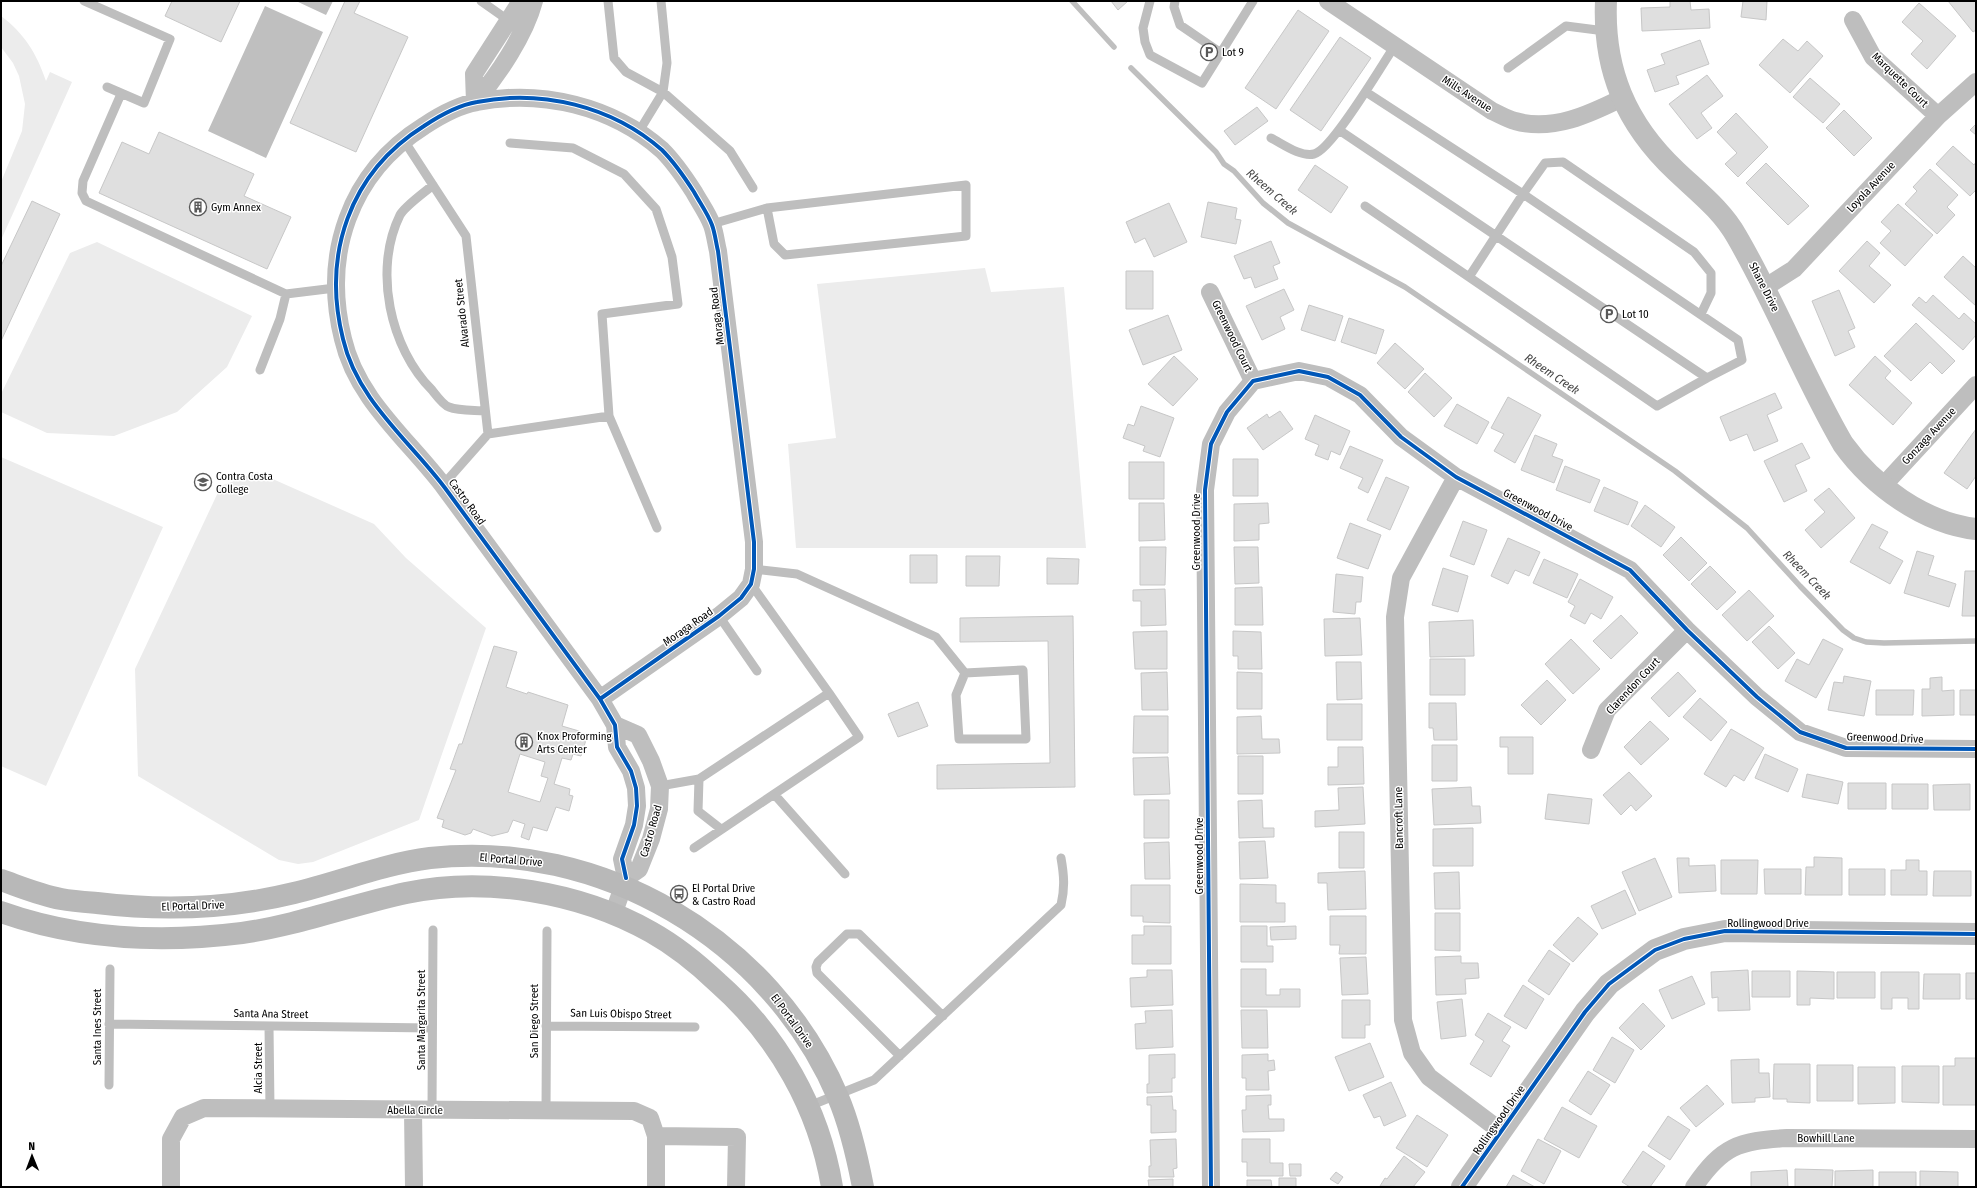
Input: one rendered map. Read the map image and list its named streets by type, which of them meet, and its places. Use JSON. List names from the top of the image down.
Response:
{
  "streets": {
    "main road": ["El Portal Drive"],
    "street": [
      "Marquette Court",
      "Mills Avenue",
      "Loyola Avenue",
      "Shane Drive",
      "Moraga Road",
      "Greenwood Court",
      "Gonzaga Avenue",
      "Castro Road",
      "Greenwood Drive",
      "Clarendon Court",
      "Bancroft Lane",
      "Rollingwood Drive",
      "Abella Circle",
      "Bowhill Lane"
    ],
    "lane": [
      "Alvarado Street",
      "Santa Ana Street",
      "San Luis Obispo Street",
      "Santa Margarita Street",
      "San Diego Street",
      "Santa Ines Street",
      "Alcia Street"
    ]
  },
  "crossings": [
    ["Marquette Court", "Loyola Avenue"],
    ["Mills Avenue", "Shane Drive"],
    ["Loyola Avenue", "Shane Drive"],
    ["Shane Drive", "Gonzaga Avenue"],
    ["Alvarado Street", "Moraga Road"],
    ["Alvarado Street", "Castro Road"],
    ["Moraga Road", "Castro Road"],
    ["Greenwood Court", "Greenwood Drive"],
    ["Castro Road", "El Portal Drive"],
    ["Greenwood Drive", "Clarendon Court"],
    ["Greenwood Drive", "Bancroft Lane"],
    ["Bancroft Lane", "Rollingwood Drive"],
    ["Santa Ana Street", "Santa Margarita Street"],
    ["Santa Ana Street", "Santa Ines Street"],
    ["Santa Ana Street", "Alcia Street"],
    ["San Luis Obispo Street", "San Diego Street"],
    ["Santa Margarita Street", "Abella Circle"],
    ["San Diego Street", "Abella Circle"],
    ["Alcia Street", "Abella Circle"]
  ],
  "water": ["Rheem Creek"],
  "places": {
    "parking": ["Lot 9", "Lot 10"],
    "building": ["Gym Annex", "Knox Proforming Arts Center"],
    "school or university": ["Contra Costa College"],
    "bus stop": ["El Portal Drive & Castro Road"]
  },
  "north": "top"
}
